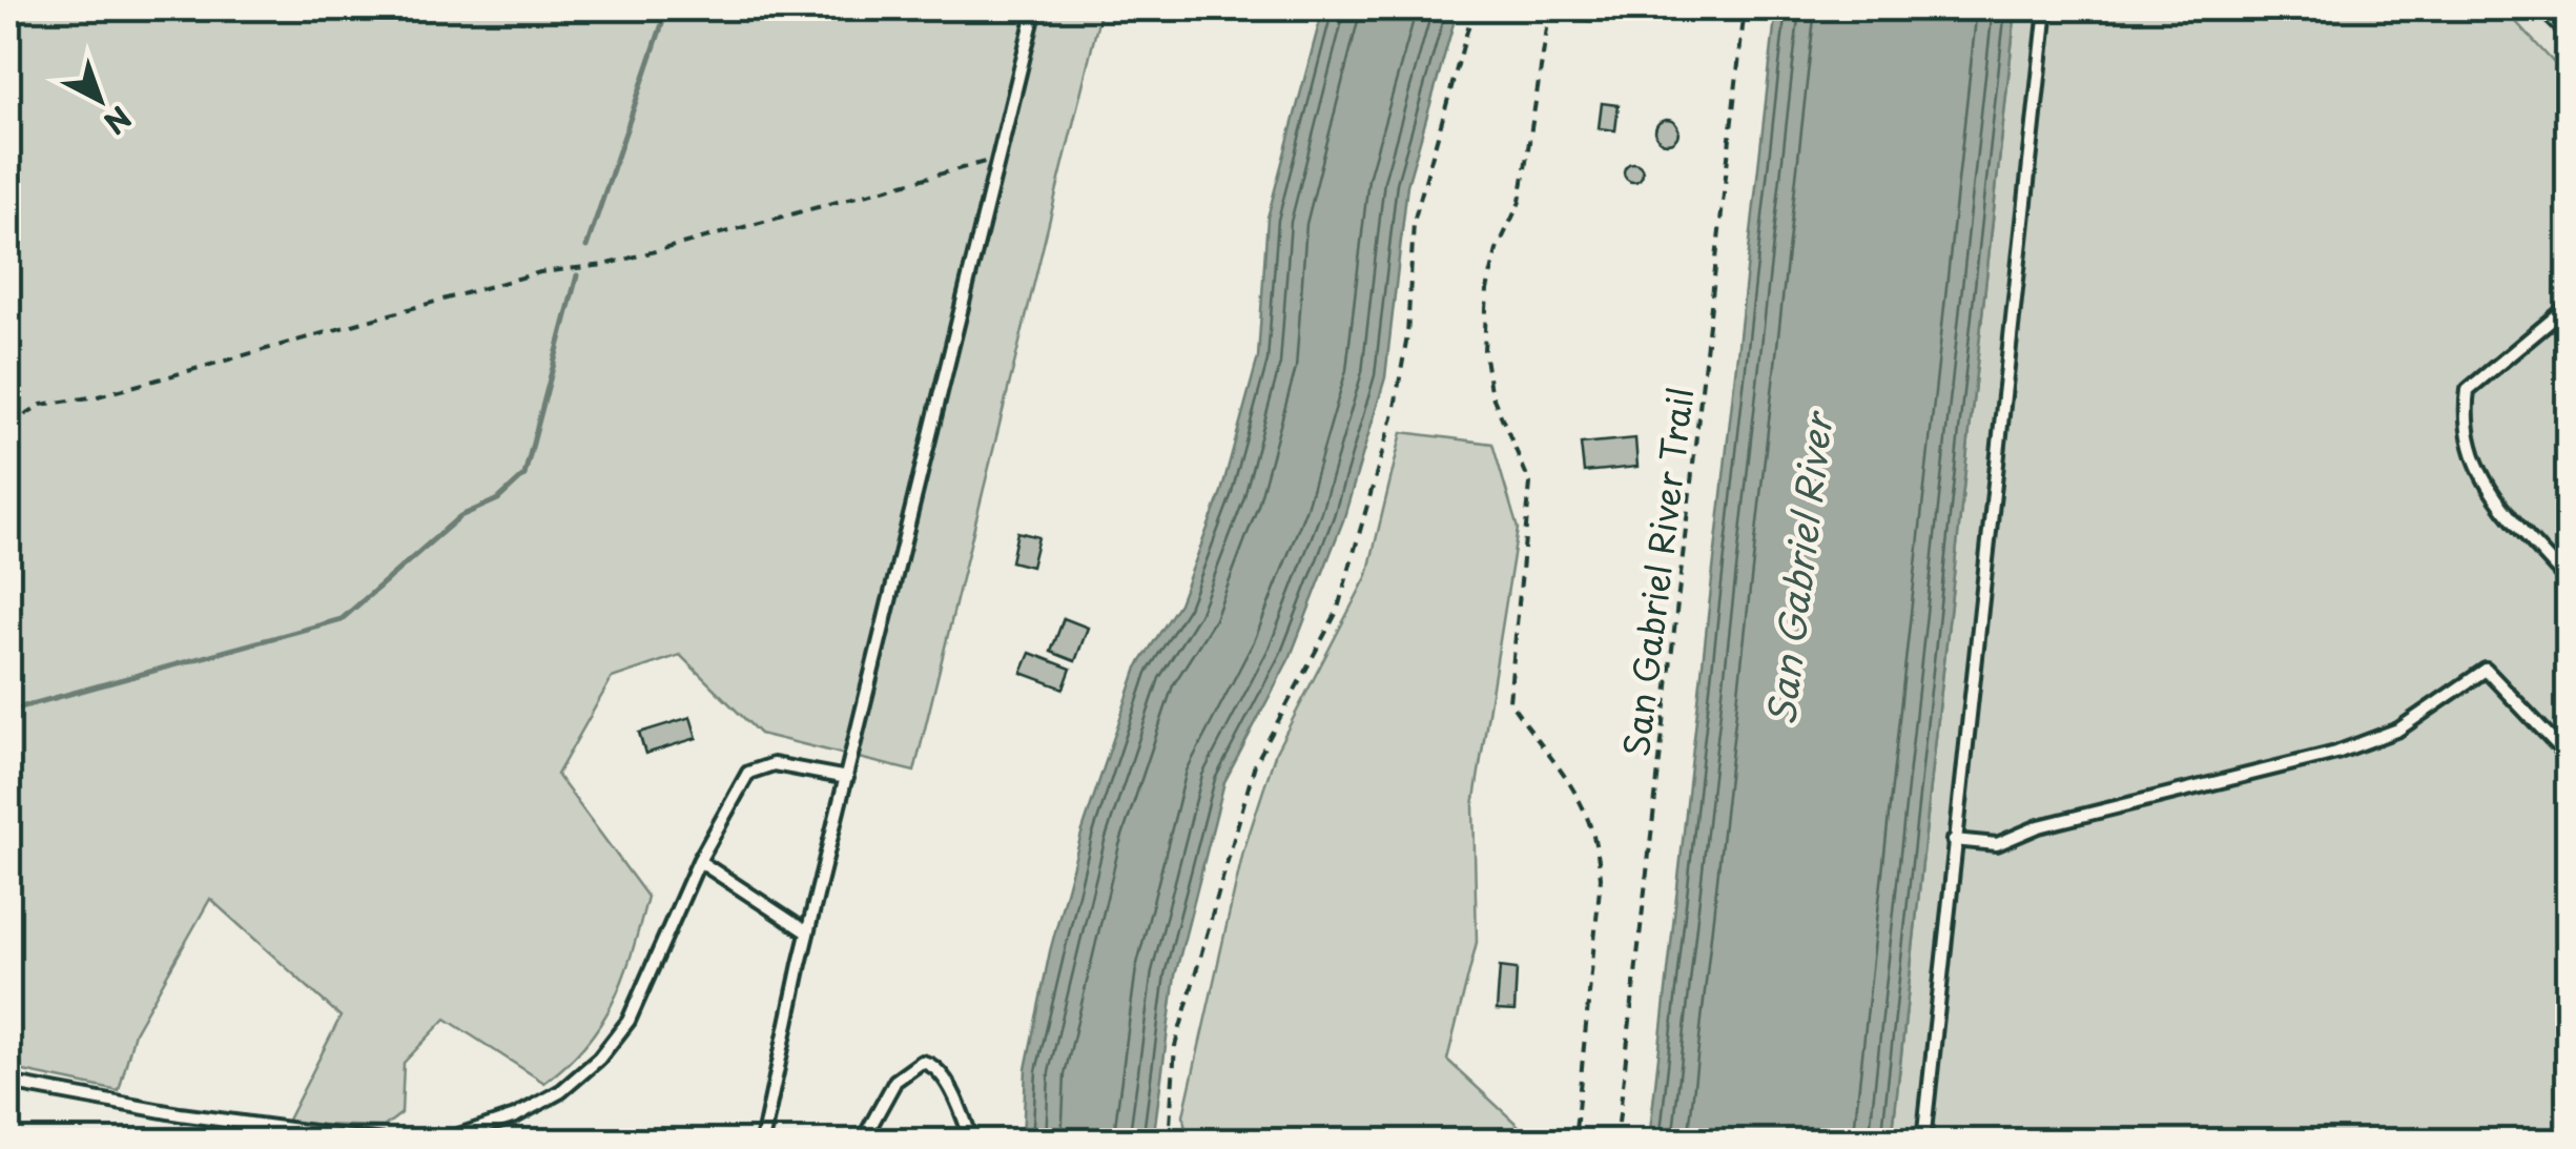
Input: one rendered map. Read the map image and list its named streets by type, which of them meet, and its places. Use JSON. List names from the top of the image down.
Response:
{
  "streets": {
    "path": ["San Gabriel River Trail"]
  },
  "water": ["San Gabriel River"],
  "north": "bottom right"
}
